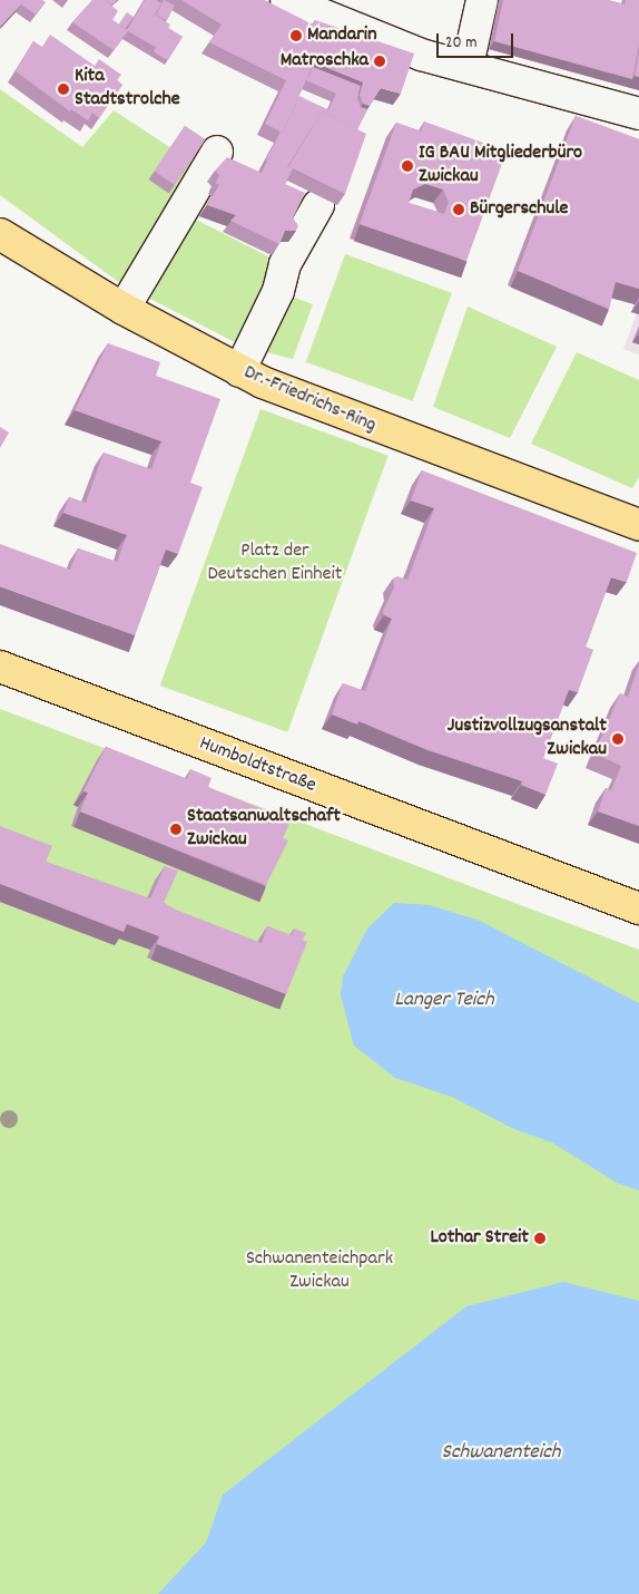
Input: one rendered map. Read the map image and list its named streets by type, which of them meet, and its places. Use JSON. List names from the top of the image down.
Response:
{
  "streets": {
    "main road": ["Dr.-Friedrichs-Ring", "Humboldtstraße"]
  },
  "water": ["Langer Teich", "Schwanenteich"],
  "parks": ["Platz der Deutschen Einheit", "Schwanenteichpark Zwickau"],
  "places": [
    "Mandarin",
    "Matroschka",
    "Kita Stadtstrolche",
    "IG BAU Mitgliederbüro Zwickau",
    "Bürgerschule",
    "Justizvollzugsanstalt Zwickau",
    "Staatsanwaltschaft Zwickau",
    "Lothar Streit"
  ],
  "scale_bar": "20 m"
}
